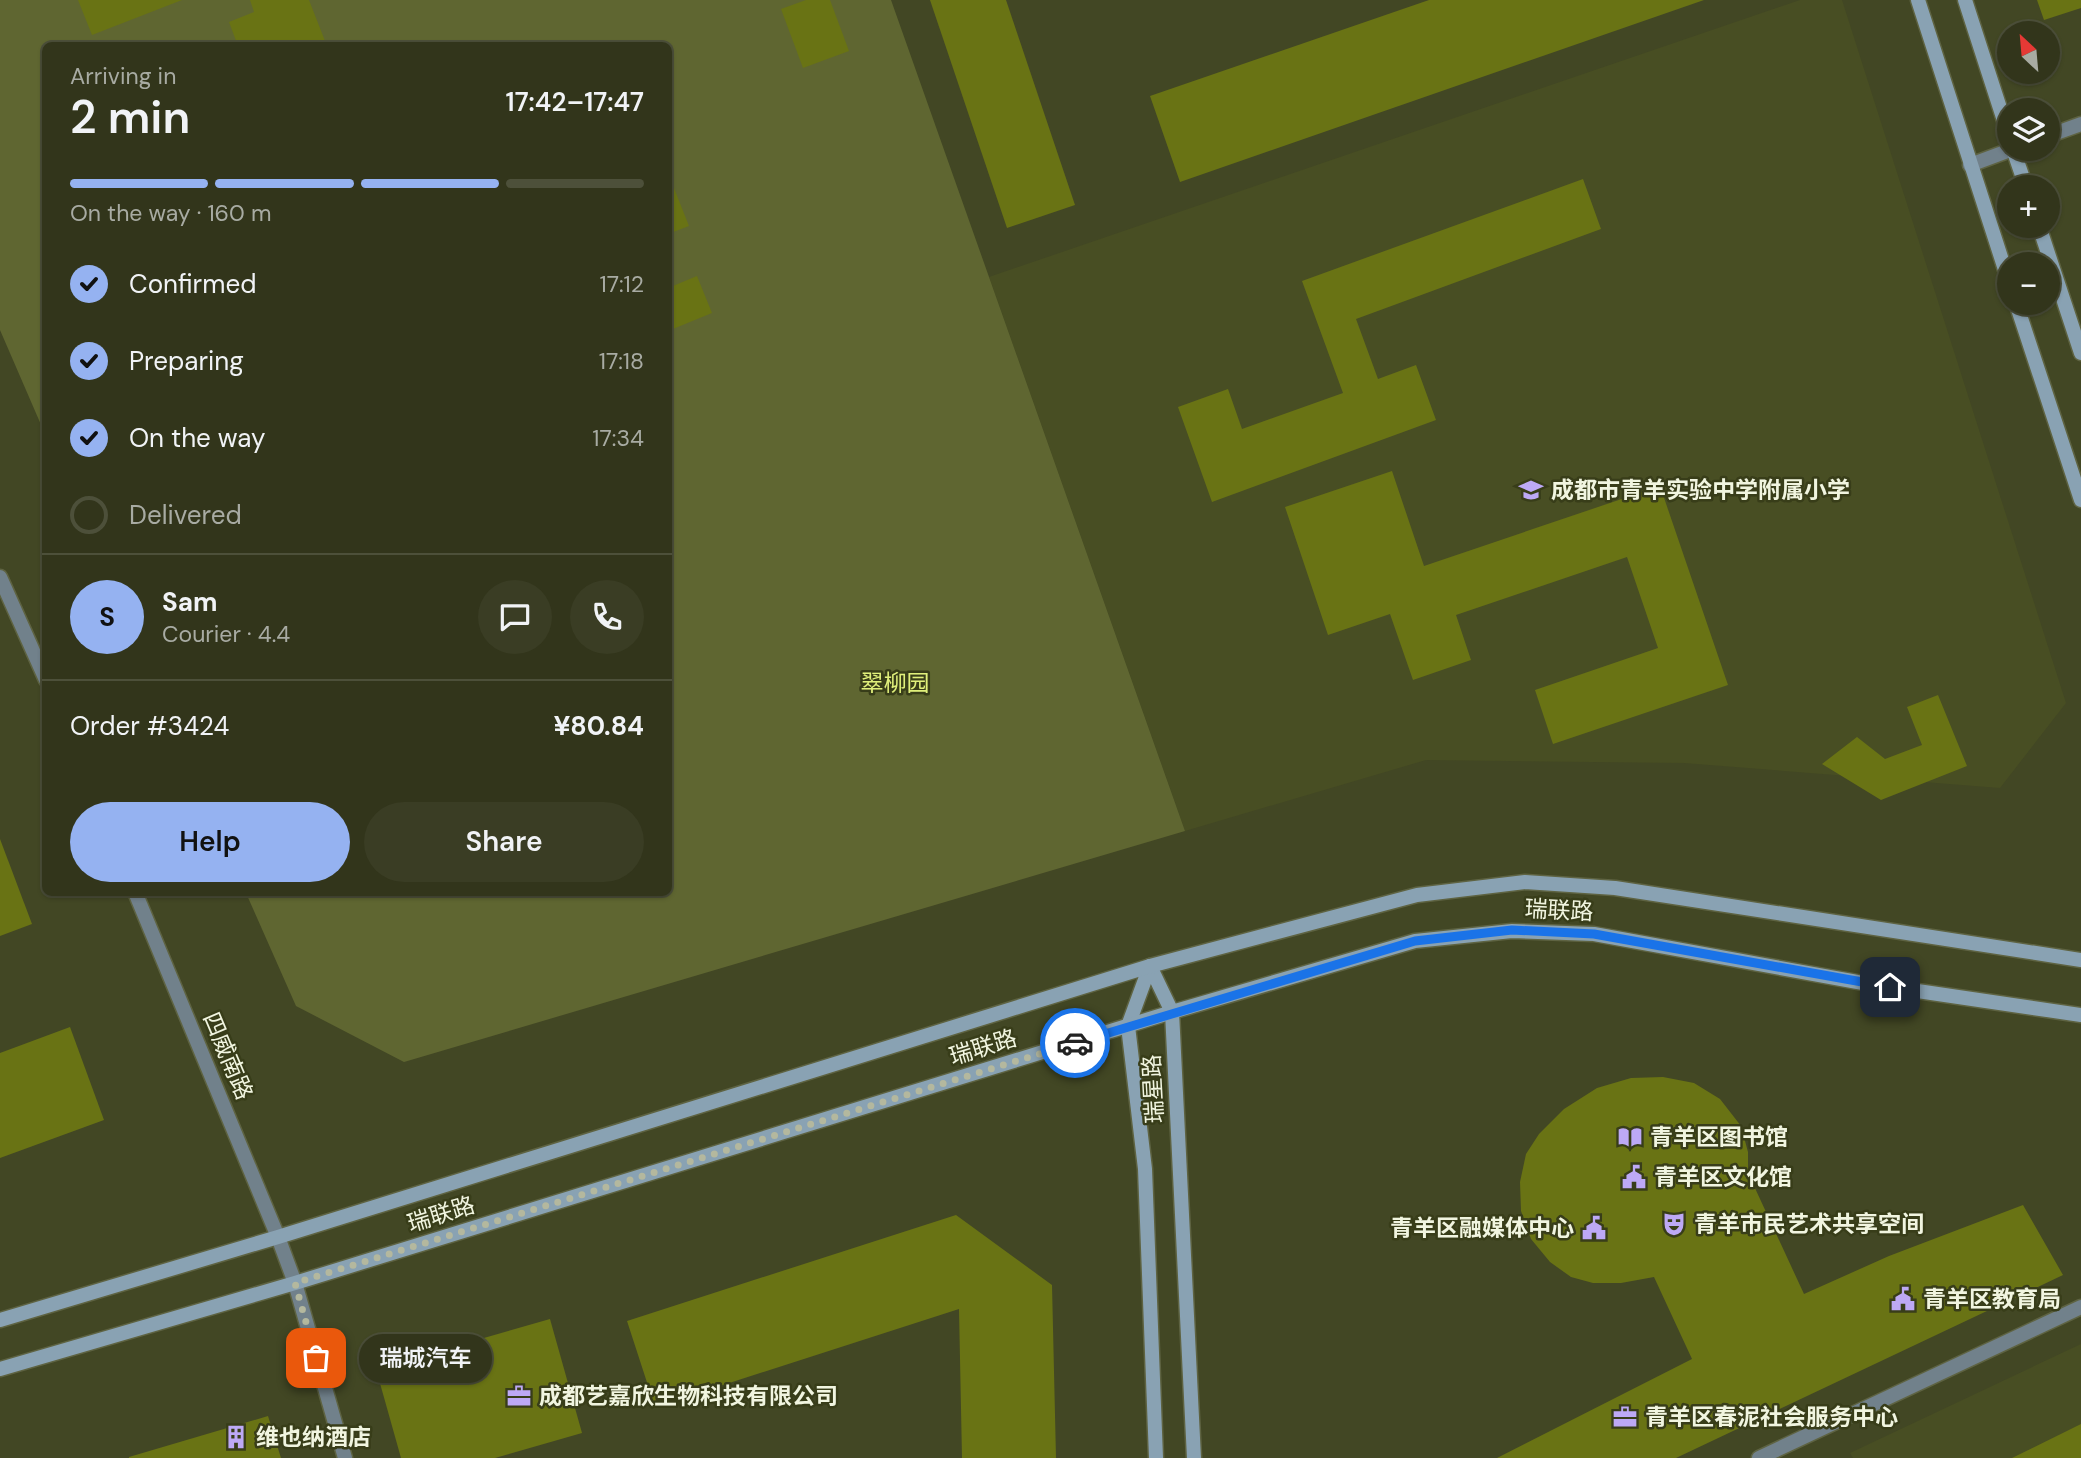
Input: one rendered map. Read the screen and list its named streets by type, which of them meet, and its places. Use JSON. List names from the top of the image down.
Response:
{
  "streets": {
    "main road": ["瑞联路", "瑞星路"],
    "street": ["四威南路"]
  },
  "crossings": [
    ["瑞联路", "四威南路"],
    ["瑞联路", "瑞星路"]
  ],
  "parks": ["翠柳园"],
  "places": {
    "school or university": ["成都市青羊实验中学附属小学"],
    "library": ["青羊区图书馆"],
    "public building": ["青羊区文化馆", "青羊区融媒体中心", "青羊区教育局"],
    "theatre": ["青羊市民艺术共享空间"],
    "other": ["瑞城汽车"],
    "office": ["成都艺嘉欣生物科技有限公司", "青羊区春泥社会服务中心"],
    "building": ["维也纳酒店"]
  },
  "north": "top left",
  "page": {
    "map_buttons": ["+", "−"],
    "heading": ["2 min", "Arriving in", "17:42–17:47"],
    "panel": [
      "Sam",
      "Courier · 4.4",
      "Order #3424",
      "¥80.84"
    ],
    "bar": "On the way · 160 m",
    "list": [
      ["Confirmed", "17:12"],
      ["Preparing", "17:18"],
      ["On the way", "17:34"],
      "Delivered"
    ],
    "round": "S",
    "buttons": ["Help", "Share"],
    "bubble": "瑞城汽车"
  }
}
